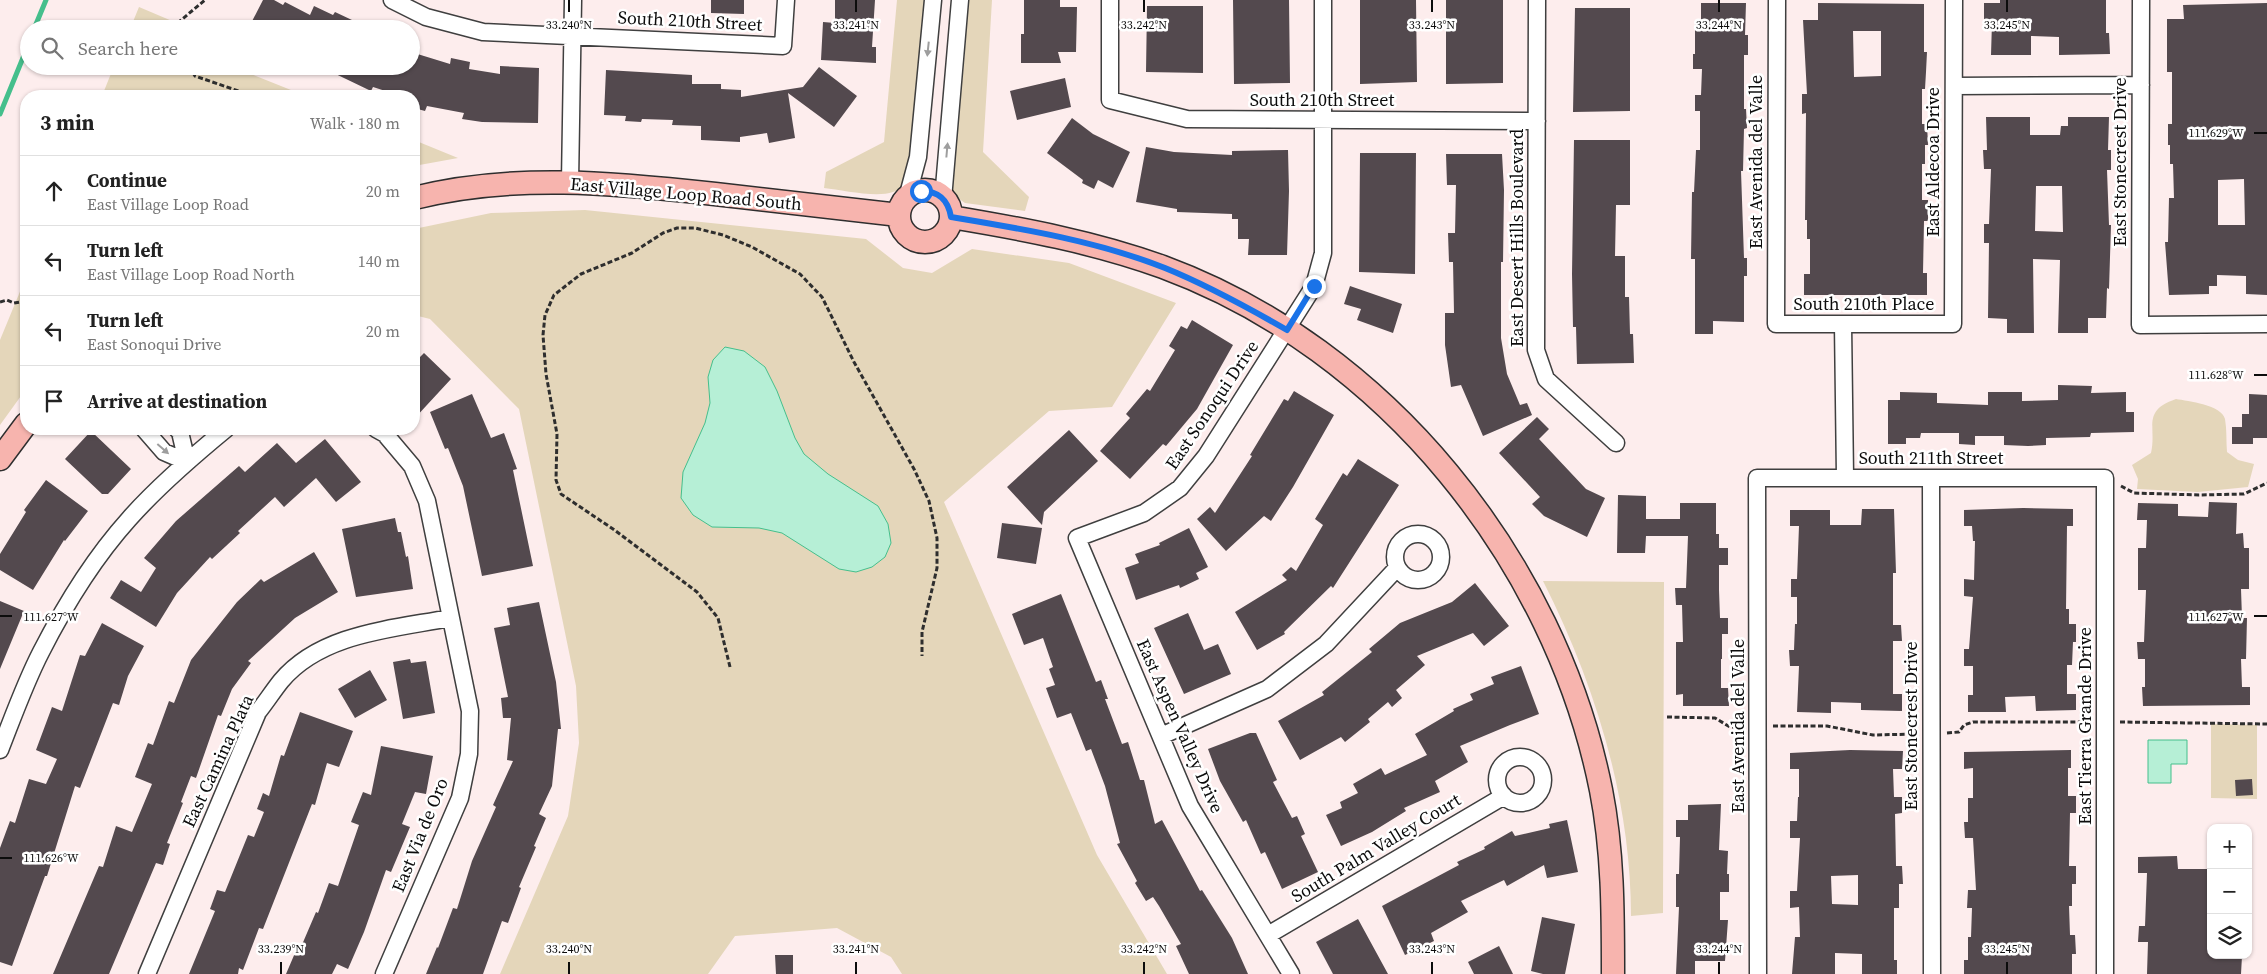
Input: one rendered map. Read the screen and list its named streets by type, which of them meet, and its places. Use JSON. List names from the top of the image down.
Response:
{
  "streets": {
    "street": [
      "South 210th Street",
      "East Avenida del Valle",
      "East Aldecoa Drive",
      "East Stonecrest Drive",
      "East Village Loop Road South",
      "East Desert Hills Boulevard",
      "South 210th Place",
      "East Sonoqui Drive",
      "South 211th Street",
      "East Aspen Valley Drive",
      "East Tierra Grande Drive",
      "East Camina Plata",
      "East Via de Oro",
      "South Palm Valley Court"
    ]
  },
  "crossings": [
    ["South 210th Street", "East Desert Hills Boulevard"],
    ["South 210th Street", "East Sonoqui Drive"],
    ["East Avenida del Valle", "South 210th Place"],
    ["East Avenida del Valle", "South 211th Street"],
    ["East Aldecoa Drive", "South 210th Place"],
    ["East Stonecrest Drive", "South 211th Street"],
    ["East Sonoqui Drive", "East Aspen Valley Drive"],
    ["South 211th Street", "East Tierra Grande Drive"],
    ["East Aspen Valley Drive", "South Palm Valley Court"],
    ["East Camina Plata", "East Via de Oro"]
  ],
  "page": {
    "search": "Search here",
    "heading": ["3 min", "Walk · 180 m"],
    "list": [
      ["Continue", "East Village Loop Road", "20 m"],
      ["Turn left", "East Village Loop Road North", "140 m"],
      ["Turn left", "East Sonoqui Drive", "20 m"],
      "Arrive at destination"
    ],
    "map_buttons": ["+", "−"]
  },
  "coordinates": [
    "33.240°N",
    "33.241°N",
    "33.242°N",
    "33.243°N",
    "33.244°N",
    "33.245°N",
    "111.629°W",
    "111.628°W",
    "111.627°W",
    "111.626°W",
    "33.239°N"
  ]
}
